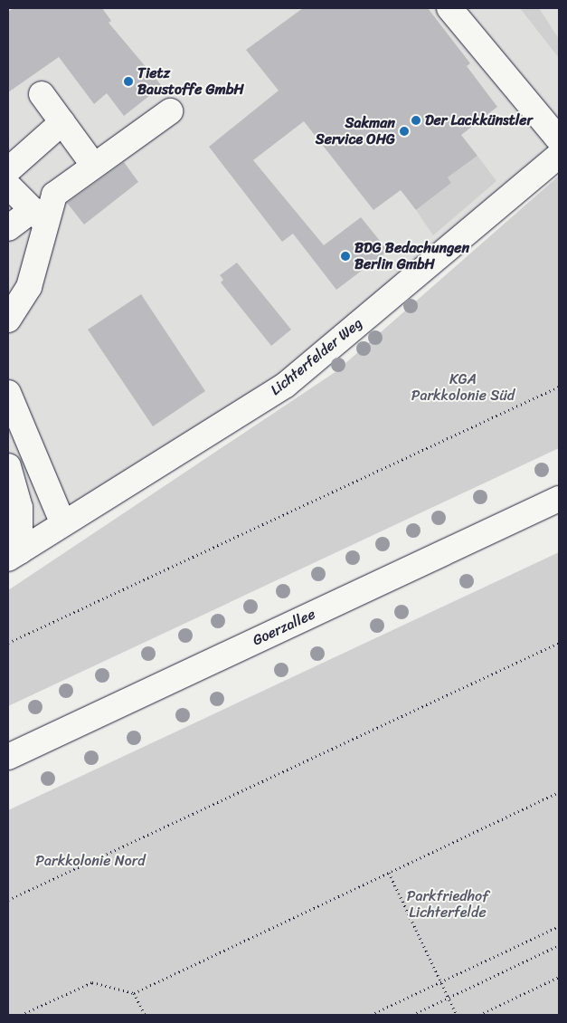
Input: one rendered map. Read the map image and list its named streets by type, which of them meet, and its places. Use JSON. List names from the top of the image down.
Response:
{
  "streets": {
    "street": ["Lichterfelder Weg", "Goerzallee"]
  },
  "parks": ["KGA Parkkolonie Süd", "Parkkolonie Nord", "Parkfriedhof Lichterfelde"],
  "places": [
    "Tietz Baustoffe GmbH",
    "Der Lackkünstler",
    "Sakman Service OHG",
    "BDG Bedachungen Berlin GmbH"
  ]
}
